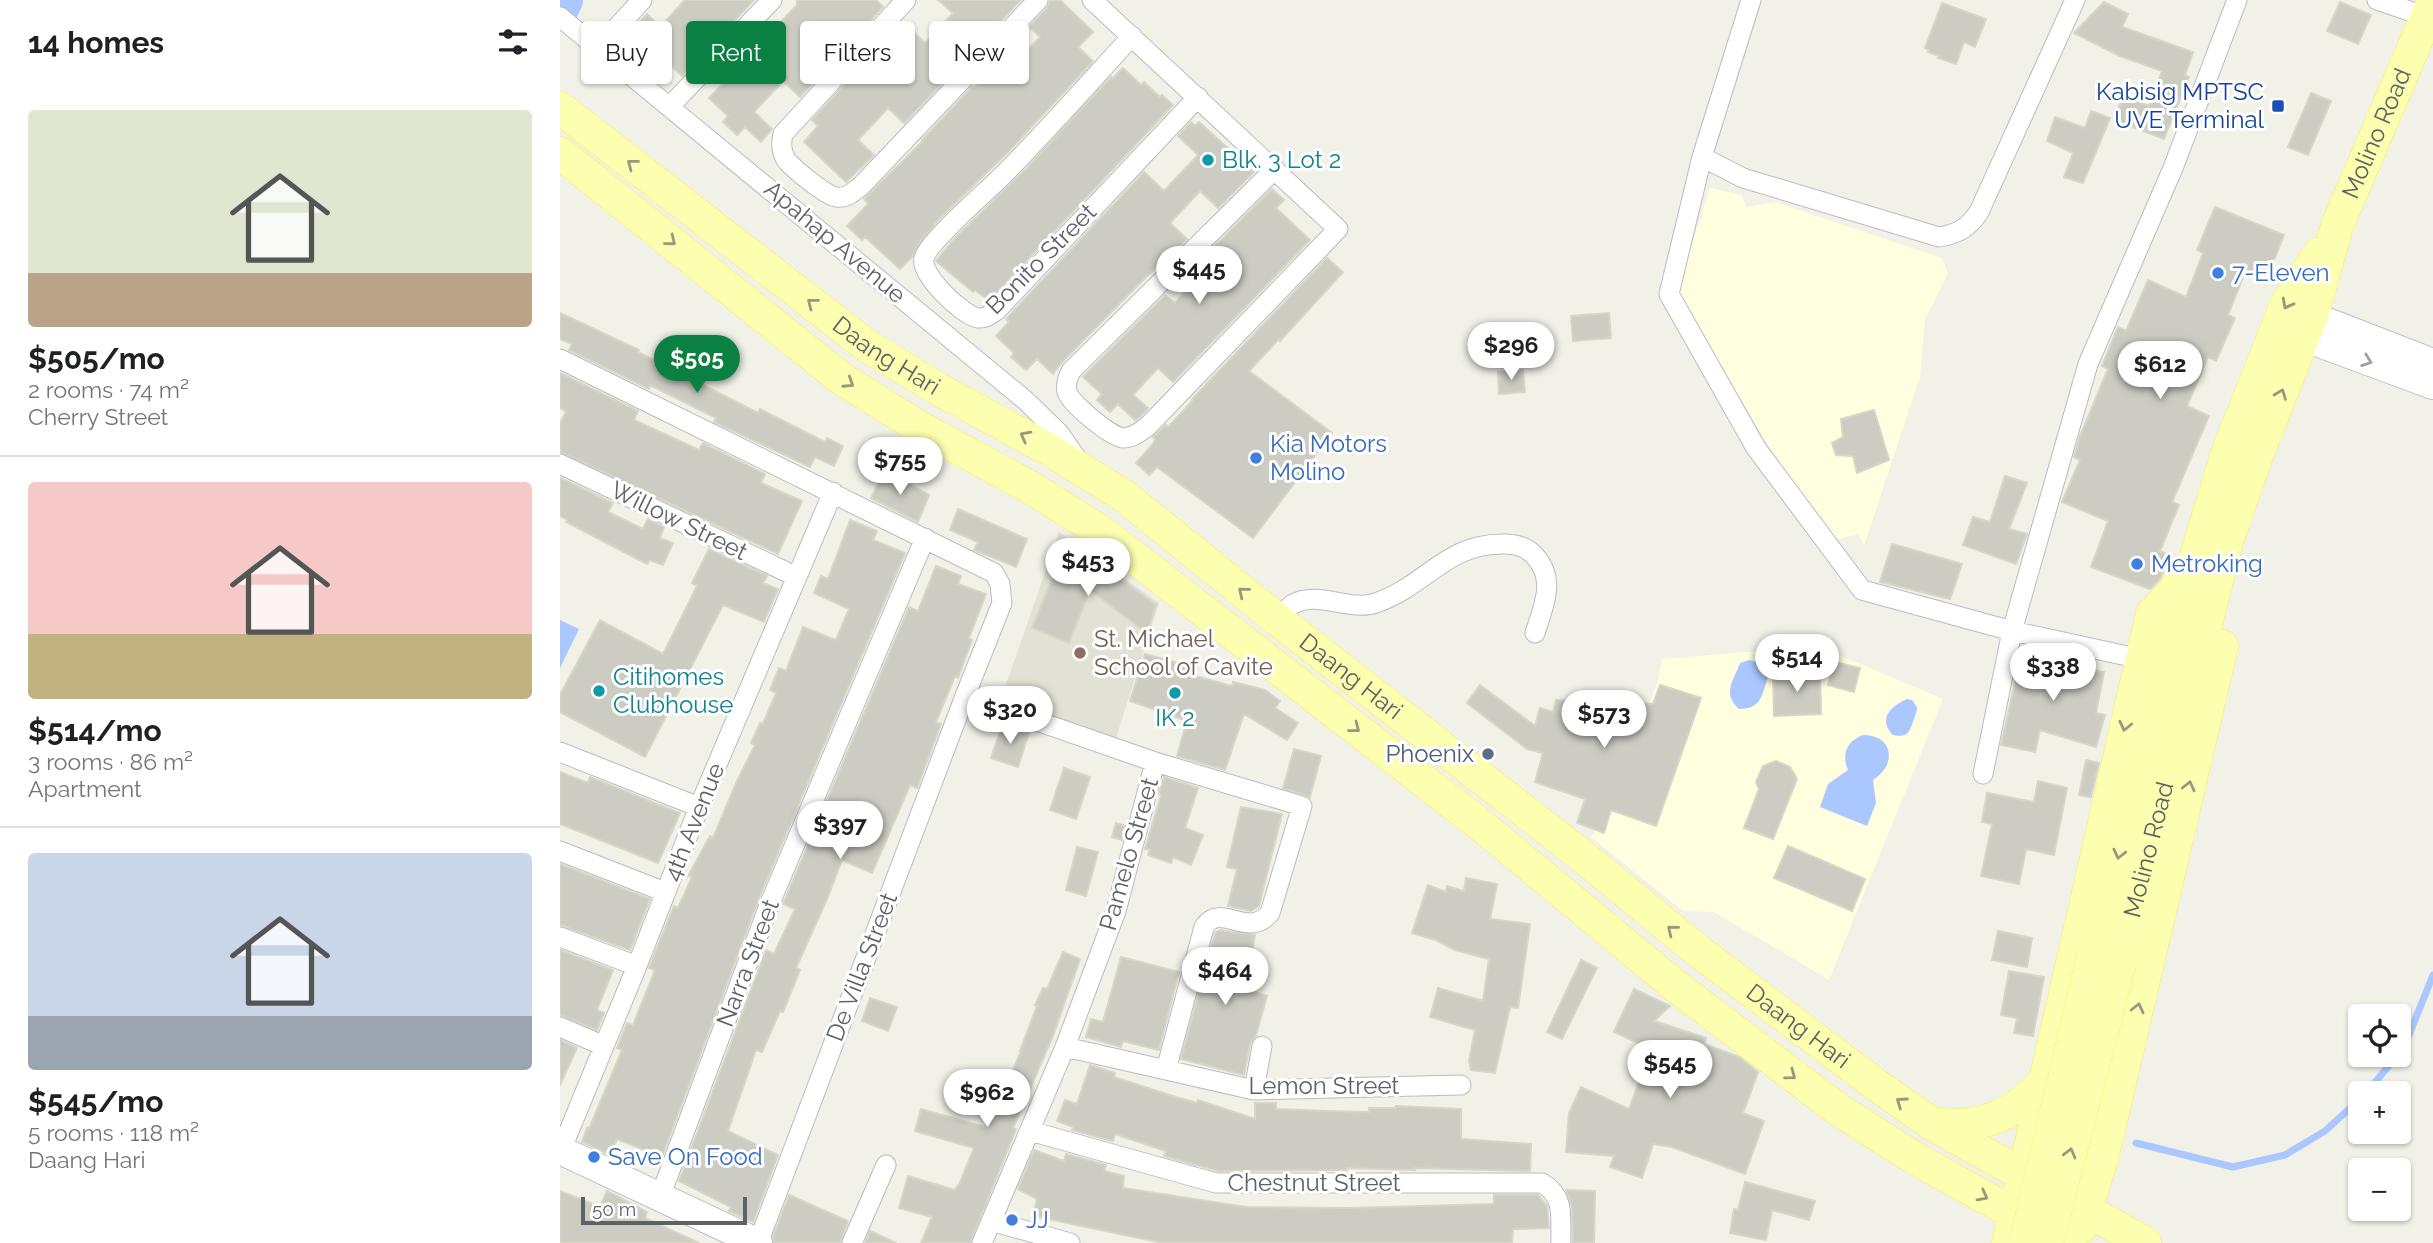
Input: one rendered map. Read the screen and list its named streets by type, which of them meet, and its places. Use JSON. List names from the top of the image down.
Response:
{
  "streets": {
    "main road": ["Molino Road", "Daang Hari"],
    "street": [
      "Apahap Avenue",
      "Bonito Street",
      "Willow Street",
      "4th Avenue",
      "Pamelo Street",
      "Narra Street",
      "De Villa Street",
      "Lemon Street",
      "Chestnut Street"
    ]
  },
  "crossings": [
    ["Molino Road", "Daang Hari"],
    ["Apahap Avenue", "Daang Hari"],
    ["Willow Street", "4th Avenue"],
    ["Pamelo Street", "Lemon Street"],
    ["Pamelo Street", "Chestnut Street"],
    ["Narra Street", "De Villa Street"]
  ],
  "places": {
    "transit": ["Kabisig MPTSC UVE Terminal"],
    "other": [
      "Blk. 3 Lot 2",
      "7-Eleven",
      "Kia Motors Molino",
      "Metroking",
      "St. Michael School of Cavite",
      "Citihomes Clubhouse",
      "IK 2",
      "Phoenix",
      "Save On Food",
      "JJ"
    ]
  },
  "scale_bar": "50 m",
  "page": {
    "heading": "14 homes",
    "chip": [
      "Buy",
      "Rent",
      "Filters",
      "New"
    ],
    "list": [
      {
        "name": "$505/mo",
        "note": "2 rooms · 74 m² · Cherry Street"
      },
      {
        "name": "$514/mo",
        "note": "3 rooms · 86 m² · Apartment"
      },
      {
        "name": "$545/mo",
        "note": "5 rooms · 118 m² · Daang Hari"
      }
    ],
    "price": [
      "$445",
      "$296",
      "$505",
      "$612",
      "$755",
      "$453",
      "$514",
      "$338",
      "$320",
      "$573",
      "$397",
      "$464",
      "$545",
      "$962"
    ],
    "map_buttons": ["+", "−"],
    "scale": "50 m"
  }
}
